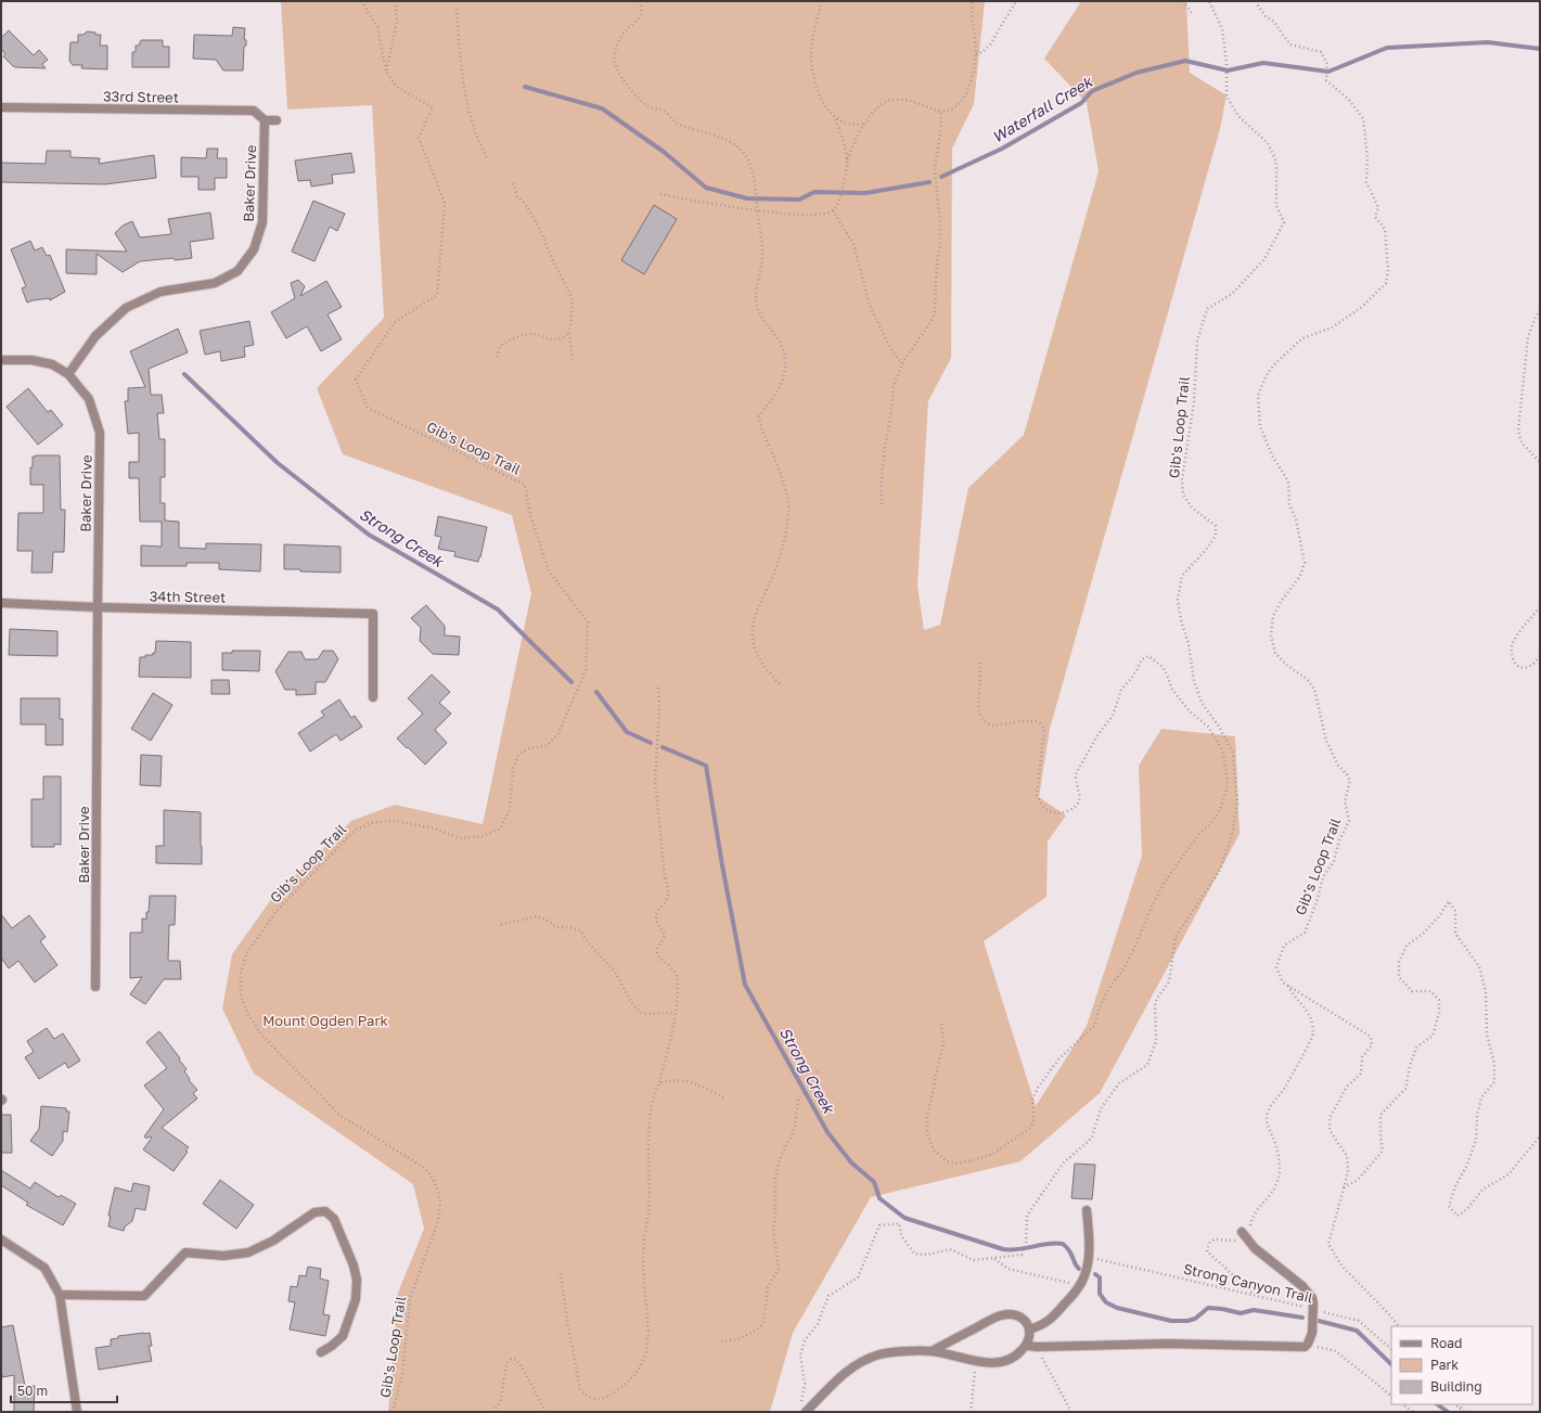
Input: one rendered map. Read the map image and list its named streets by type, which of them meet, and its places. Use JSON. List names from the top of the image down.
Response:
{
  "streets": {
    "street": ["33rd Street", "Baker Drive", "34th Street"],
    "path": ["Gib's Loop Trail", "Strong Canyon Trail"]
  },
  "crossings": [
    ["33rd Street", "Baker Drive"],
    ["Baker Drive", "34th Street"]
  ],
  "water": ["Waterfall Creek", "Strong Creek"],
  "parks": ["Mount Ogden Park"],
  "legend": ["Road", "Park", "Building"],
  "scale_bar": "50 m"
}
